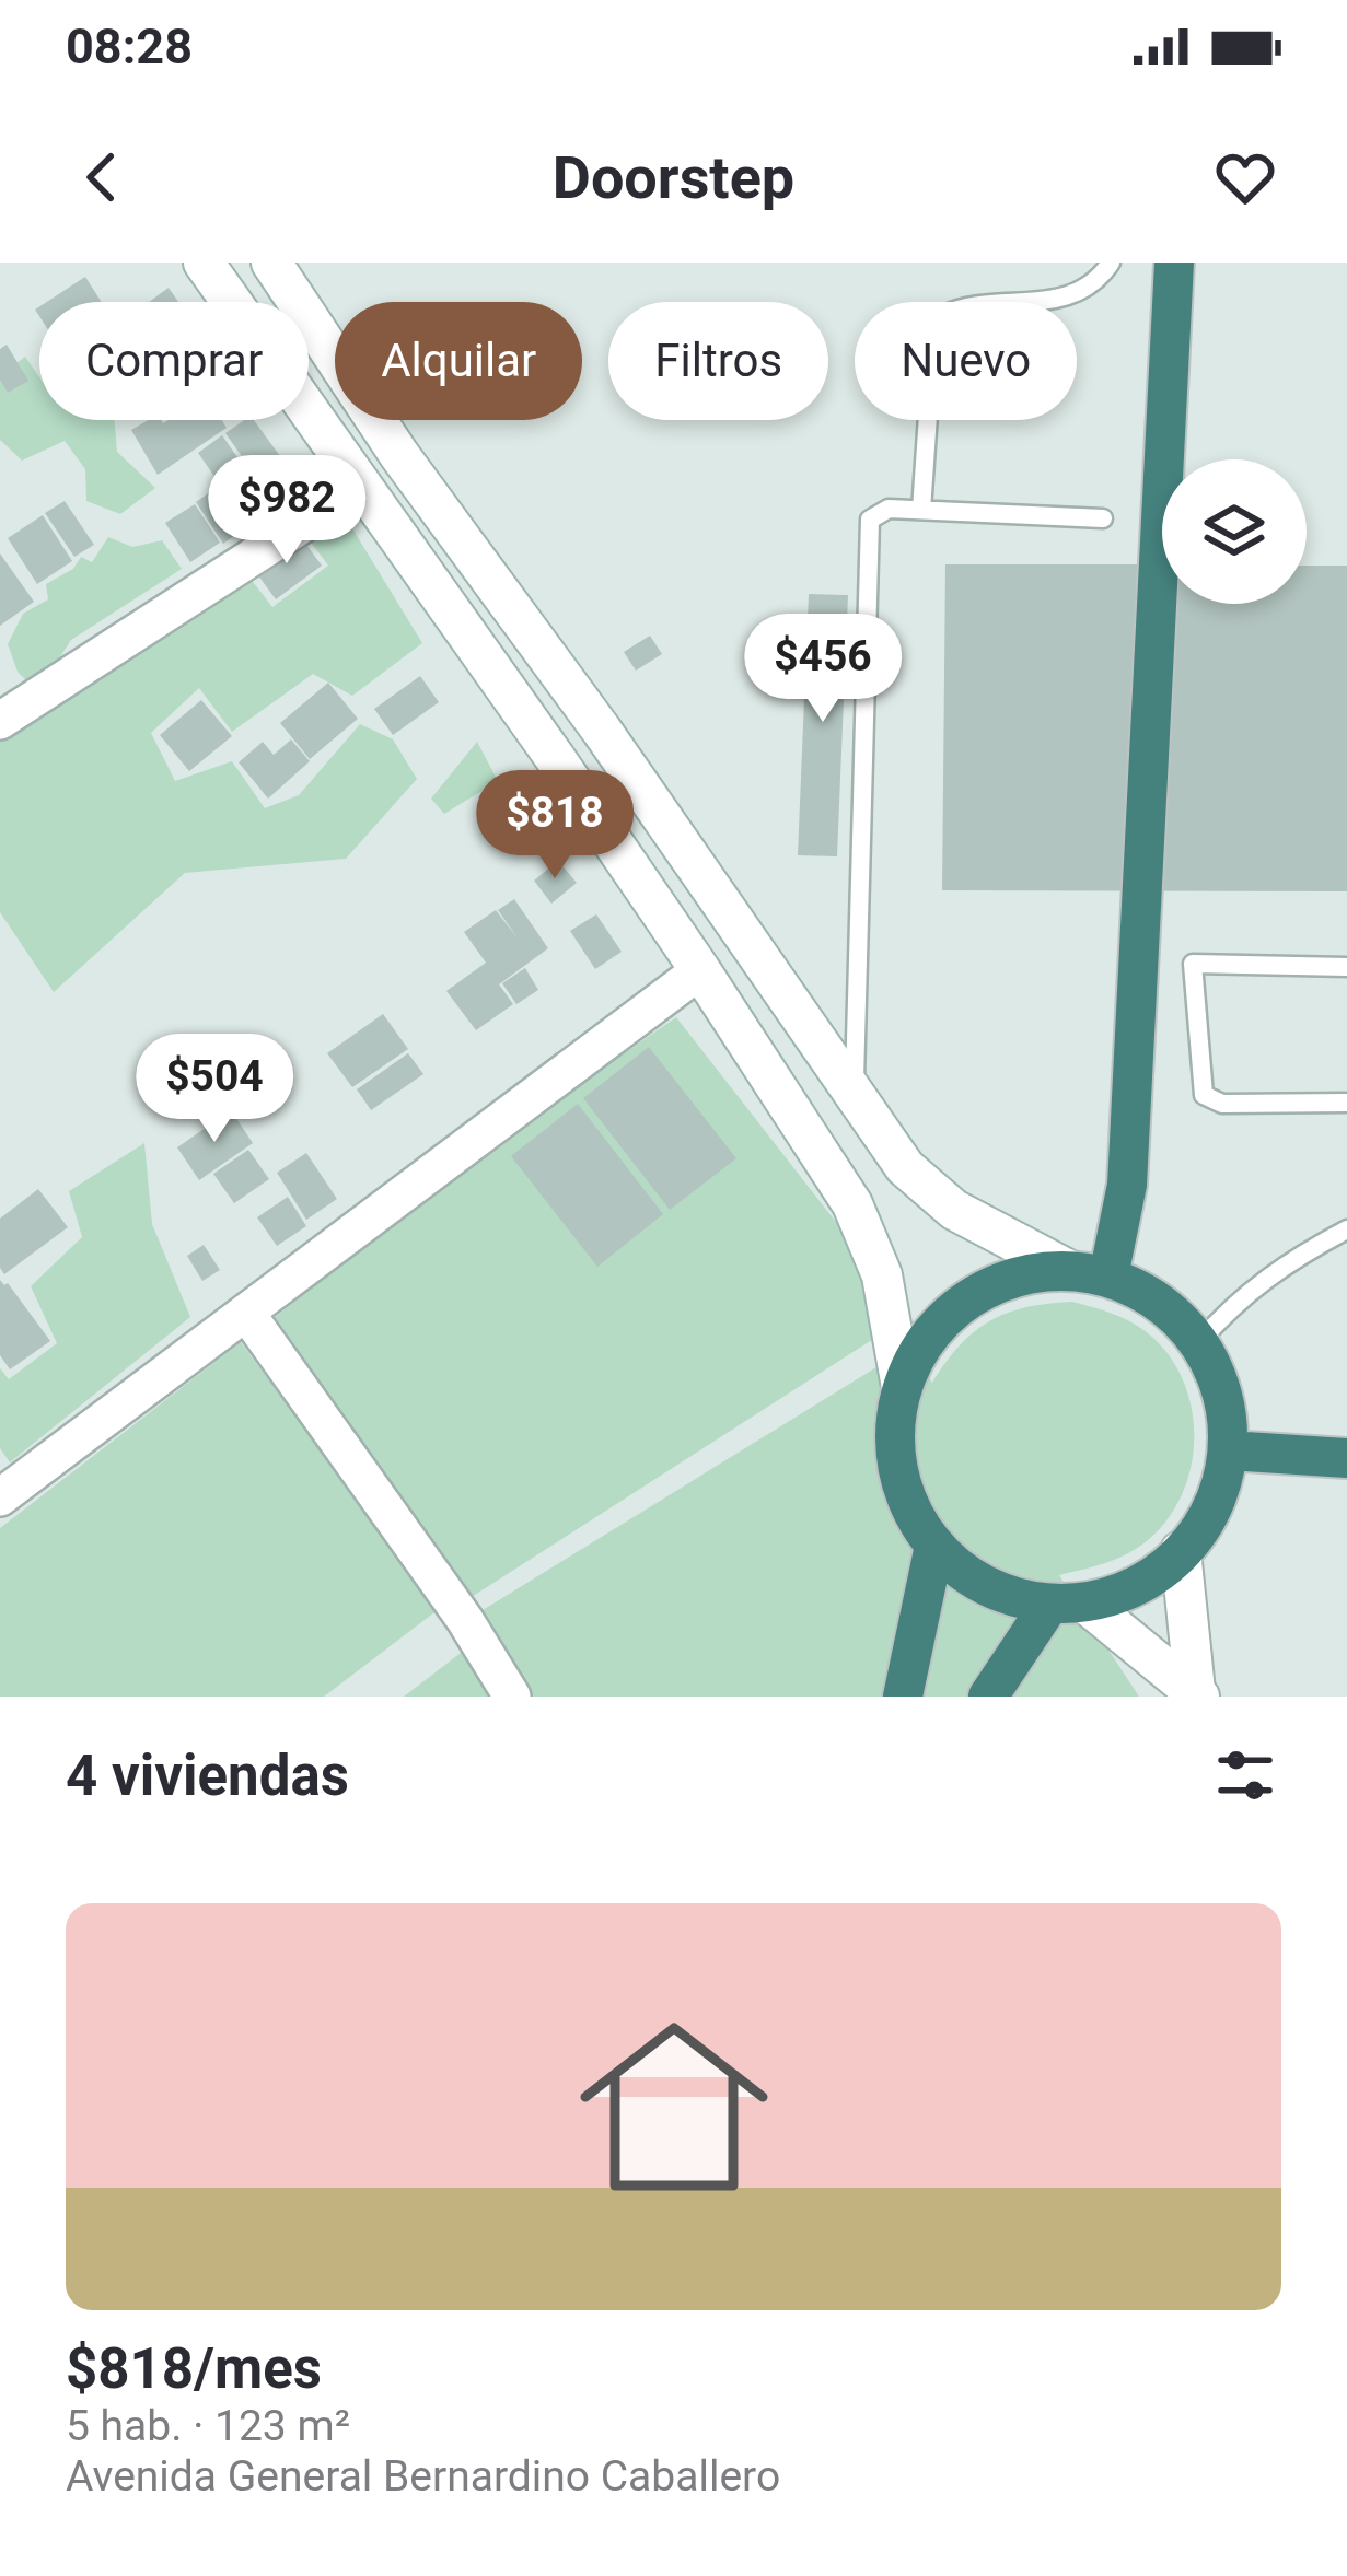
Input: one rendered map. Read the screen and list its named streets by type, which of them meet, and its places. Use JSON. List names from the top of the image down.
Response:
{
  "page": {
    "status": "08:28",
    "header": "Doorstep",
    "chip": [
      "Comprar",
      "Alquilar",
      "Filtros",
      "Nuevo"
    ],
    "price": [
      "$982",
      "$456",
      "$818",
      "$504"
    ],
    "heading": "4 viviendas",
    "list": [
      {
        "name": "$818/mes",
        "note": "5 hab. · 123 m² · Avenida General Bernardino Caballero"
      }
    ]
  }
}
